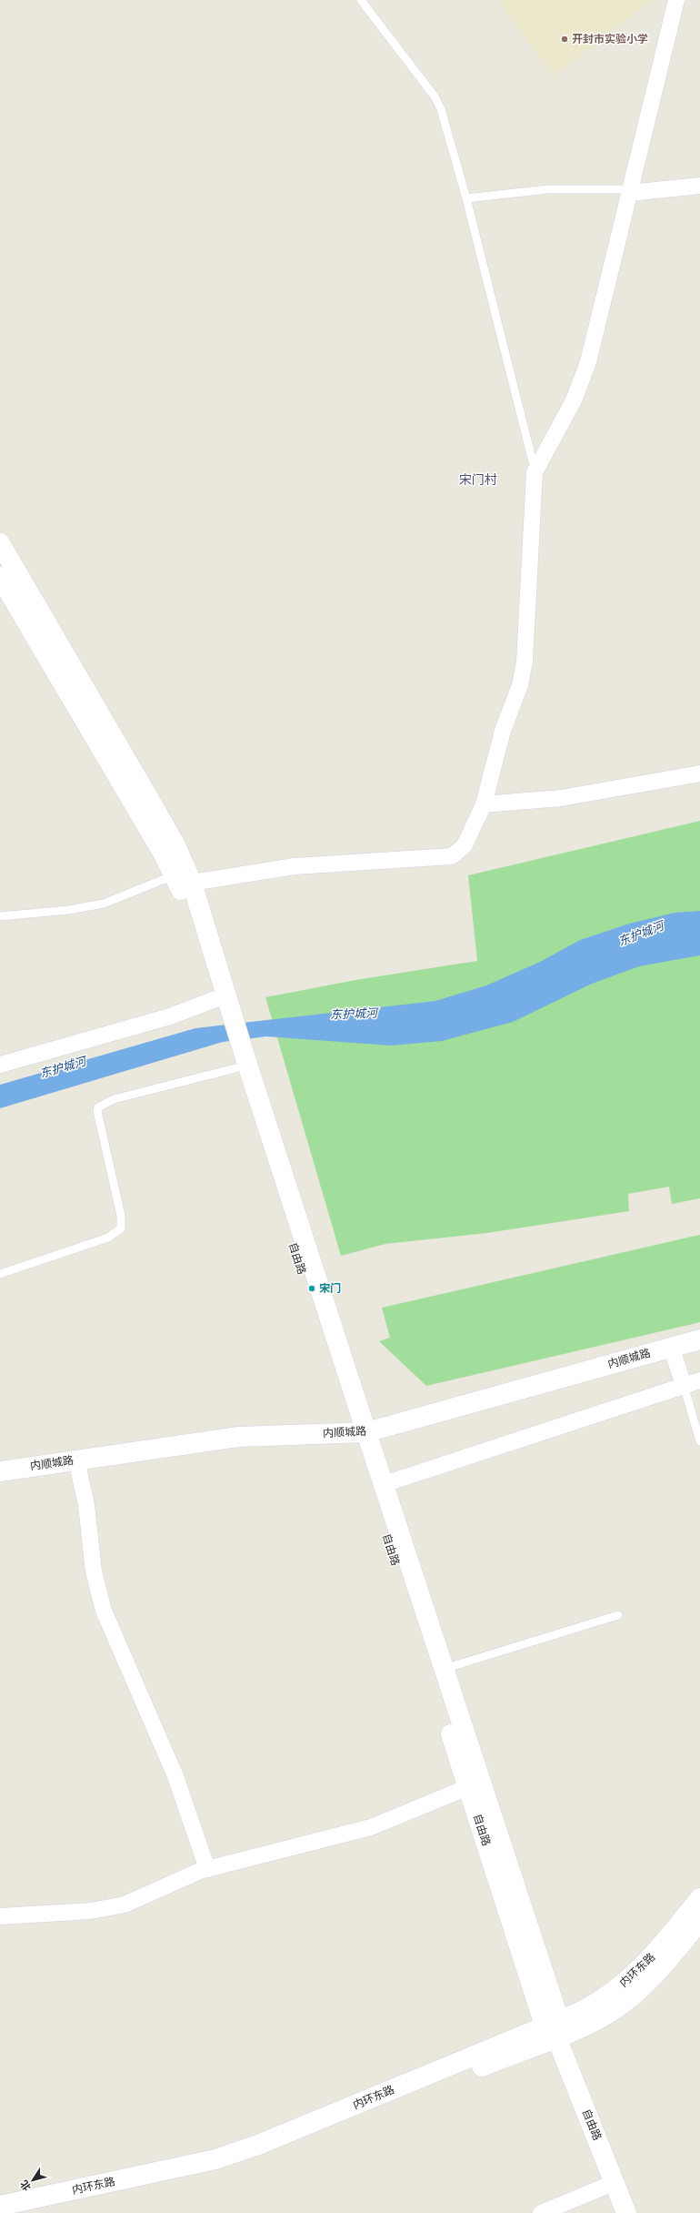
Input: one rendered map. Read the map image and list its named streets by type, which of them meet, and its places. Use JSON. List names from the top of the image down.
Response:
{
  "streets": {
    "street": ["自由路", "内顺城路", "内环东路"]
  },
  "crossings": [
    ["自由路", "内顺城路"],
    ["自由路", "内环东路"]
  ],
  "districts": ["宋门村"],
  "water": ["东护城河"],
  "places": ["开封市实验小学", "宋门"],
  "north": "bottom left"
}
